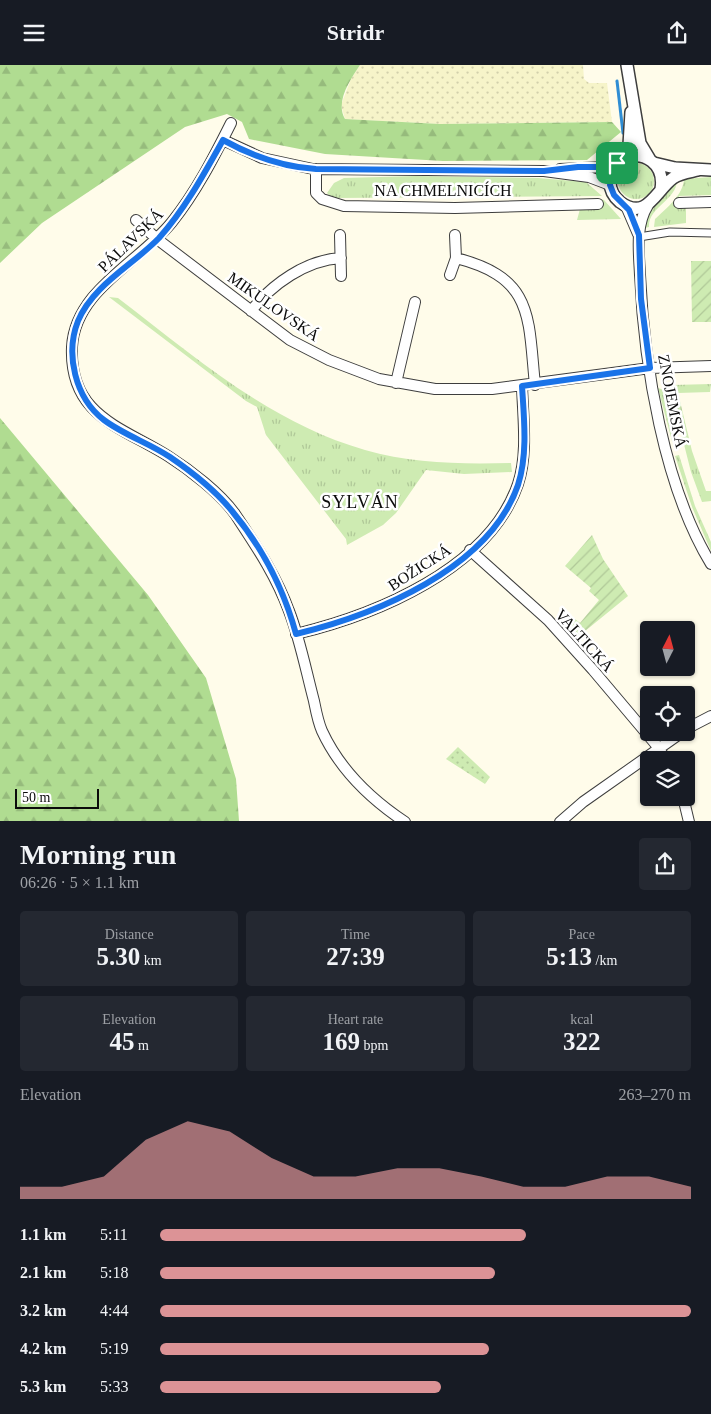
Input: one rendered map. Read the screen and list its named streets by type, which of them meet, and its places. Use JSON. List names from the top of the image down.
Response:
{
  "streets": {
    "street": [
      "NA CHMELNICÍCH",
      "PÁLAVSKÁ",
      "MIKULOVSKÁ",
      "ZNOJEMSKÁ",
      "BOŽICKÁ",
      "VALTICKÁ"
    ]
  },
  "crossings": [
    ["NA CHMELNICÍCH", "PÁLAVSKÁ"],
    ["NA CHMELNICÍCH", "ZNOJEMSKÁ"],
    ["PÁLAVSKÁ", "MIKULOVSKÁ"],
    ["PÁLAVSKÁ", "BOŽICKÁ"],
    ["MIKULOVSKÁ", "ZNOJEMSKÁ"],
    ["MIKULOVSKÁ", "BOŽICKÁ"],
    ["BOŽICKÁ", "VALTICKÁ"]
  ],
  "districts": ["SYLVÁN"],
  "scale_bar": "50 m",
  "north": "top",
  "page": {
    "header": "Stridr",
    "scale": "50 m",
    "heading": ["Morning run", "06:26 · 5 × 1.1 km"],
    "stats": [
      ["Distance", "5.30 km"],
      ["Time", "27:39"],
      ["Pace", "5:13 /km"],
      ["Elevation", "45 m"],
      ["Heart rate", "169 bpm"],
      ["kcal", "322"]
    ],
    "chart": ["Elevation", "263–270 m"],
    "list": [
      {
        "name": "1.1 km",
        "note": "5:11"
      },
      {
        "name": "2.1 km",
        "note": "5:18"
      },
      {
        "name": "3.2 km",
        "note": "4:44"
      },
      {
        "name": "4.2 km",
        "note": "5:19"
      },
      {
        "name": "5.3 km",
        "note": "5:33"
      }
    ]
  }
}
